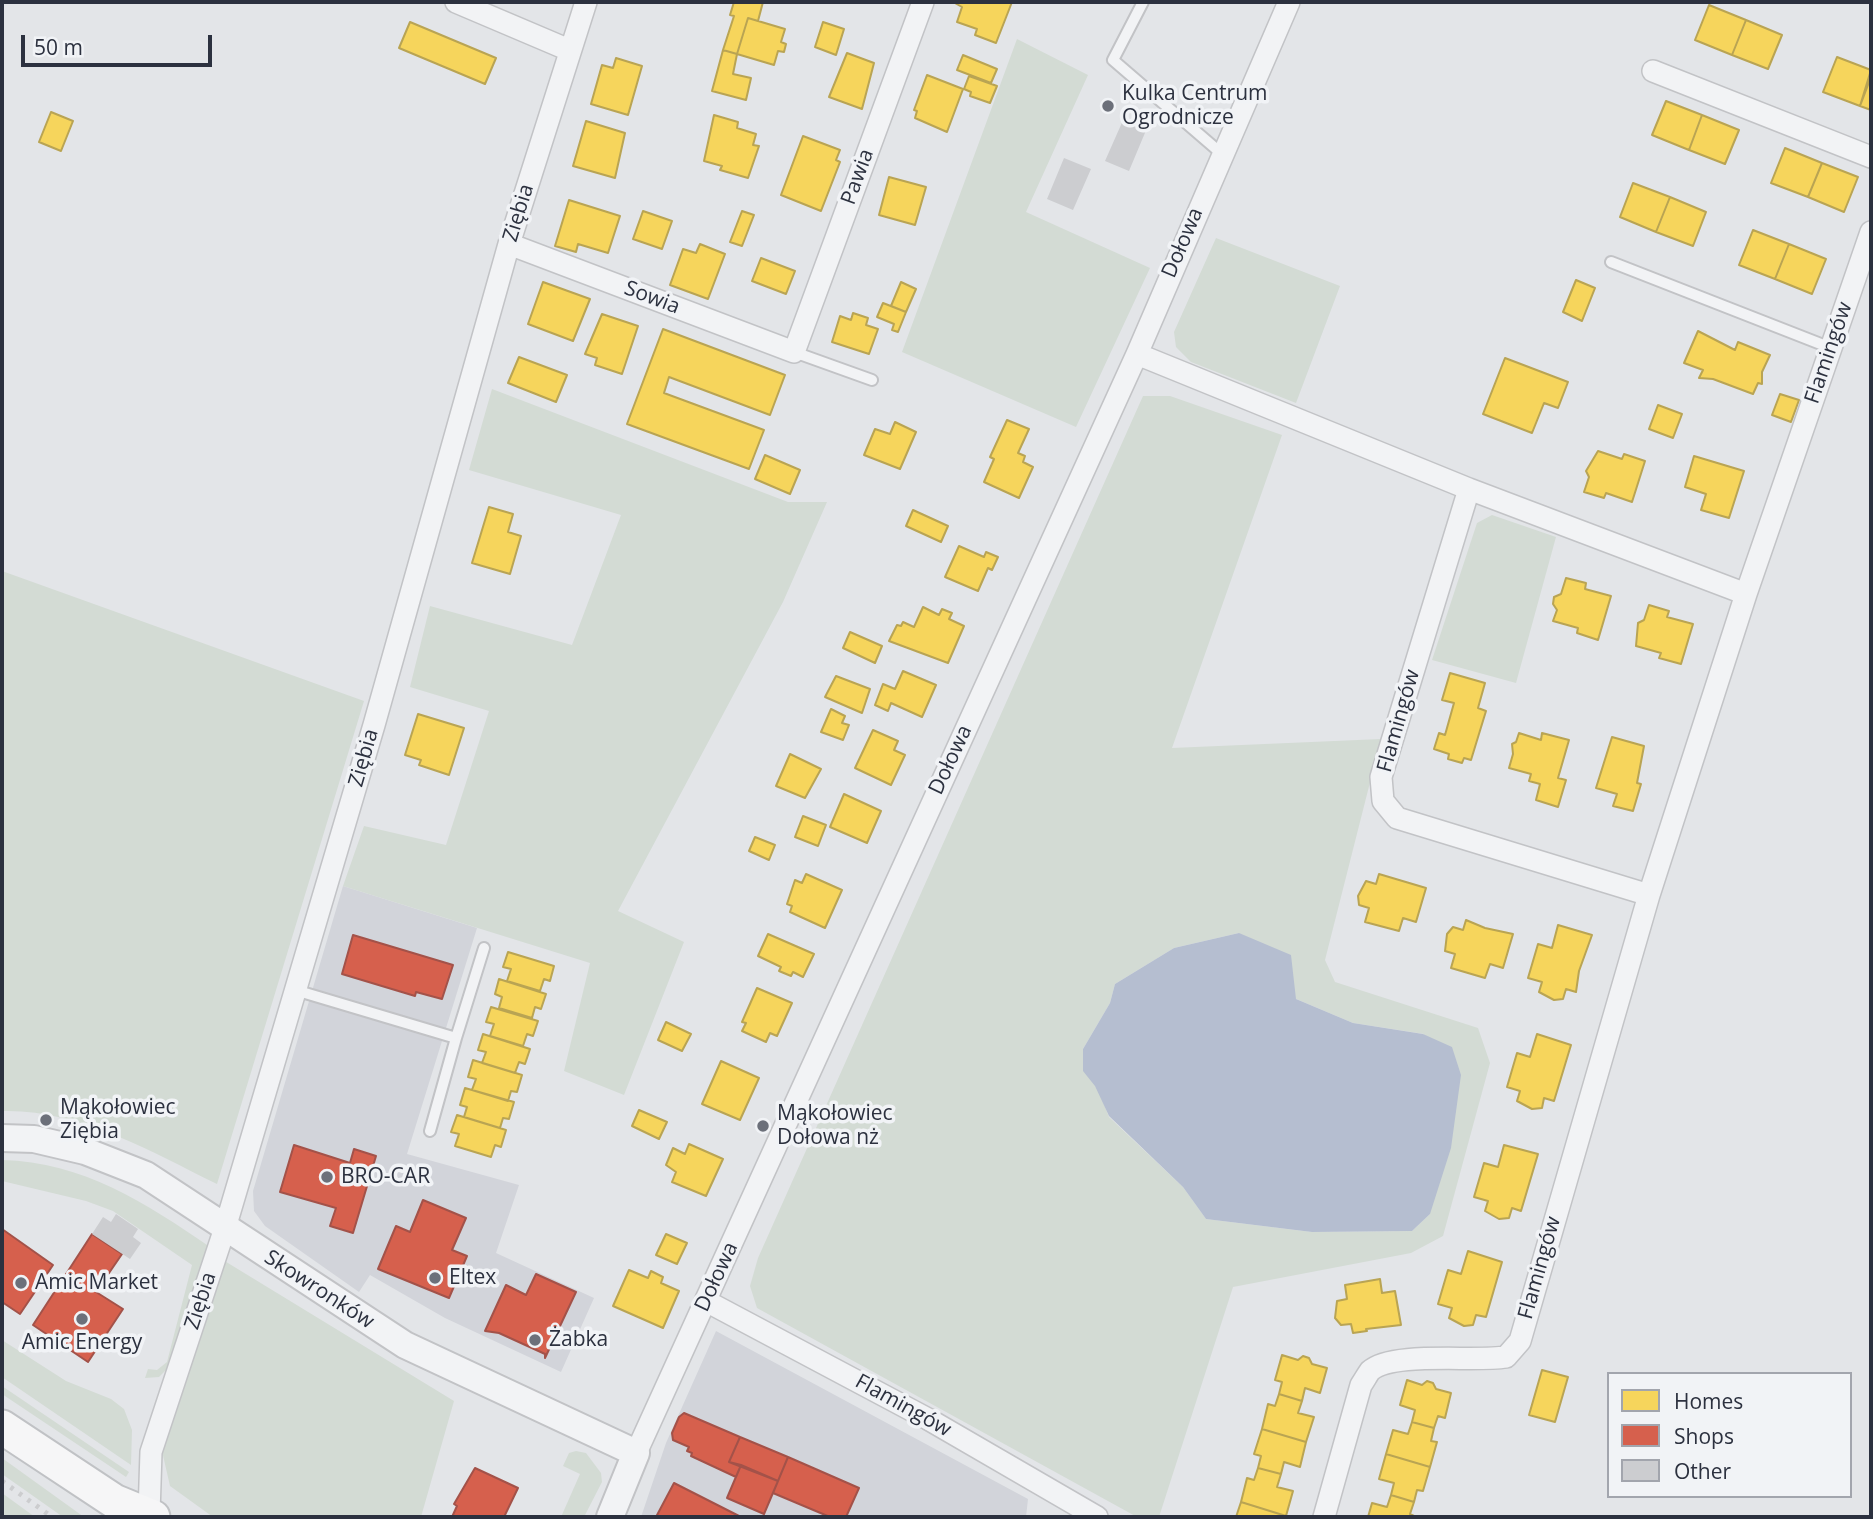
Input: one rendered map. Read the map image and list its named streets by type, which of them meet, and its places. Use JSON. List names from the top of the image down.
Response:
{
  "streets": {
    "street": [
      "Pawia",
      "Ziębia",
      "Dołowa",
      "Sowia",
      "Flamingów",
      "Skowronków"
    ]
  },
  "crossings": [
    ["Pawia", "Sowia"],
    ["Ziębia", "Sowia"],
    ["Ziębia", "Skowronków"],
    ["Dołowa", "Flamingów"],
    ["Dołowa", "Skowronków"]
  ],
  "places": [
    "Kulka Centrum Ogrodnicze",
    "Mąkołowiec Ziębia",
    "Mąkołowiec Dołowa nż",
    "BRO-CAR",
    "Eltex",
    "Amic Market",
    "Amic Energy",
    "Żabka"
  ],
  "legend": ["Homes", "Shops", "Other"],
  "scale_bar": "50 m"
}
